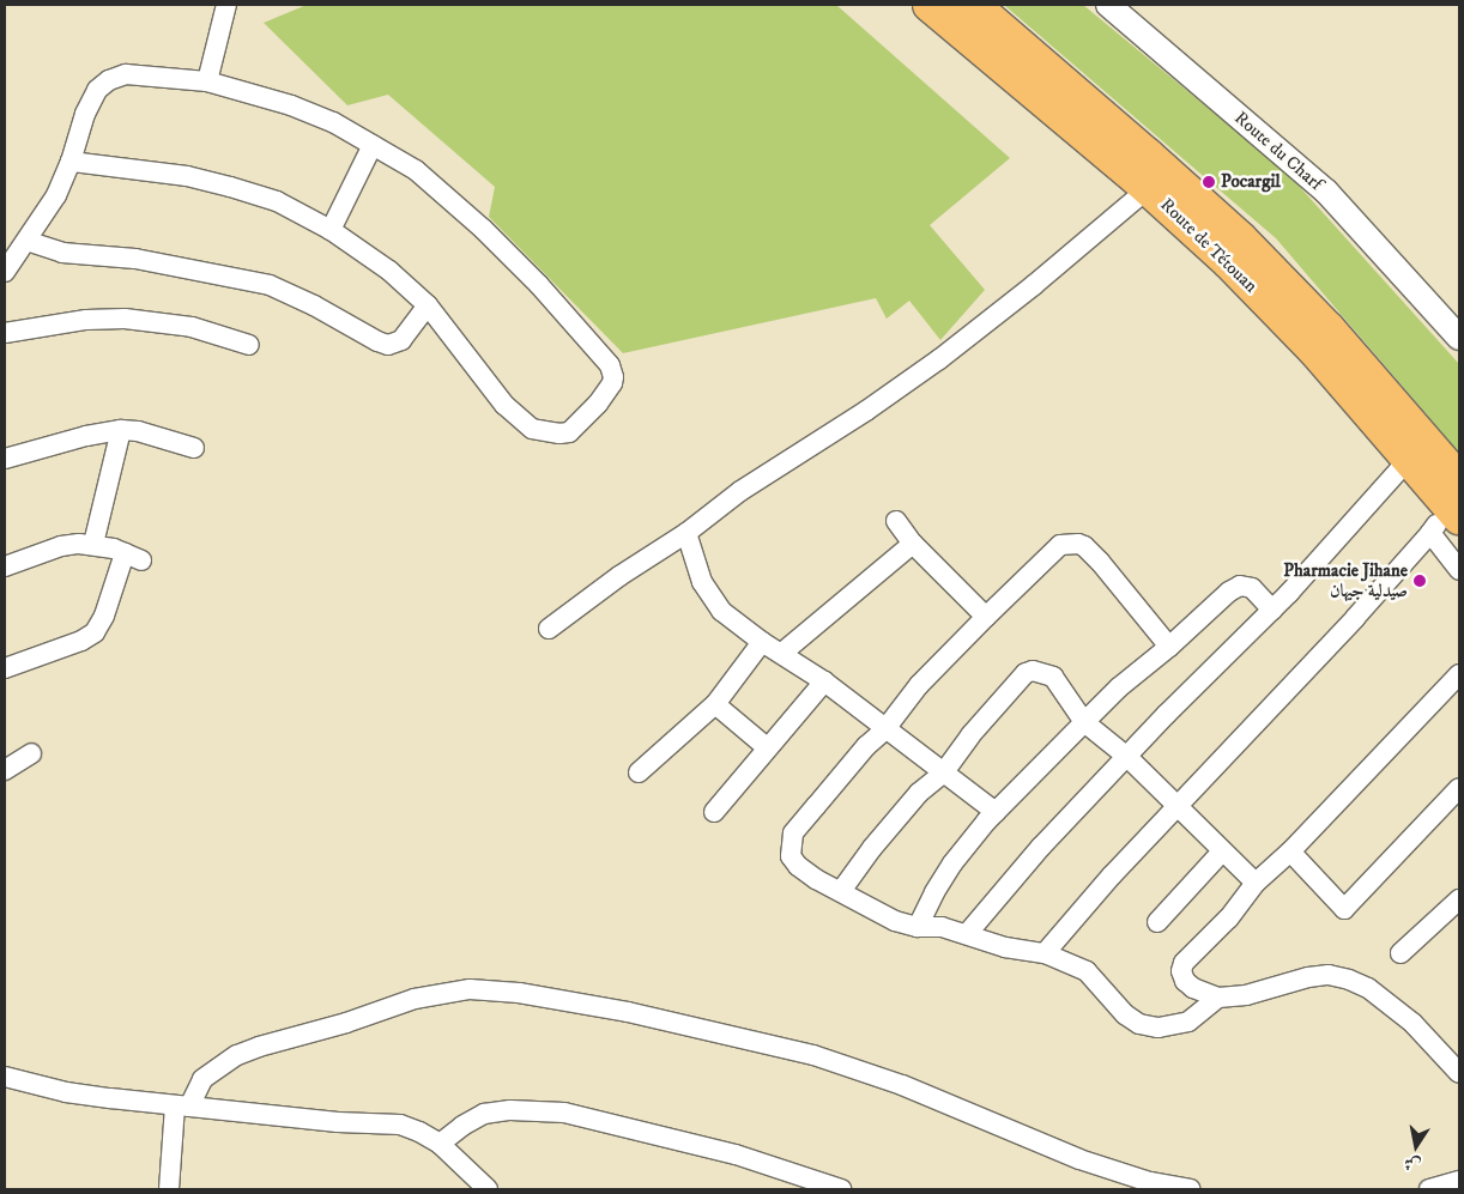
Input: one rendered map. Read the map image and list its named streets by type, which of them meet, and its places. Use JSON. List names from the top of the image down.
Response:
{
  "streets": {
    "highway": ["Route de Tétouan"],
    "street": ["Route du Charf"]
  },
  "places": ["Pocargil", "Pharmacie Jihane صيدلية جيهان"],
  "north": "bottom"
}
